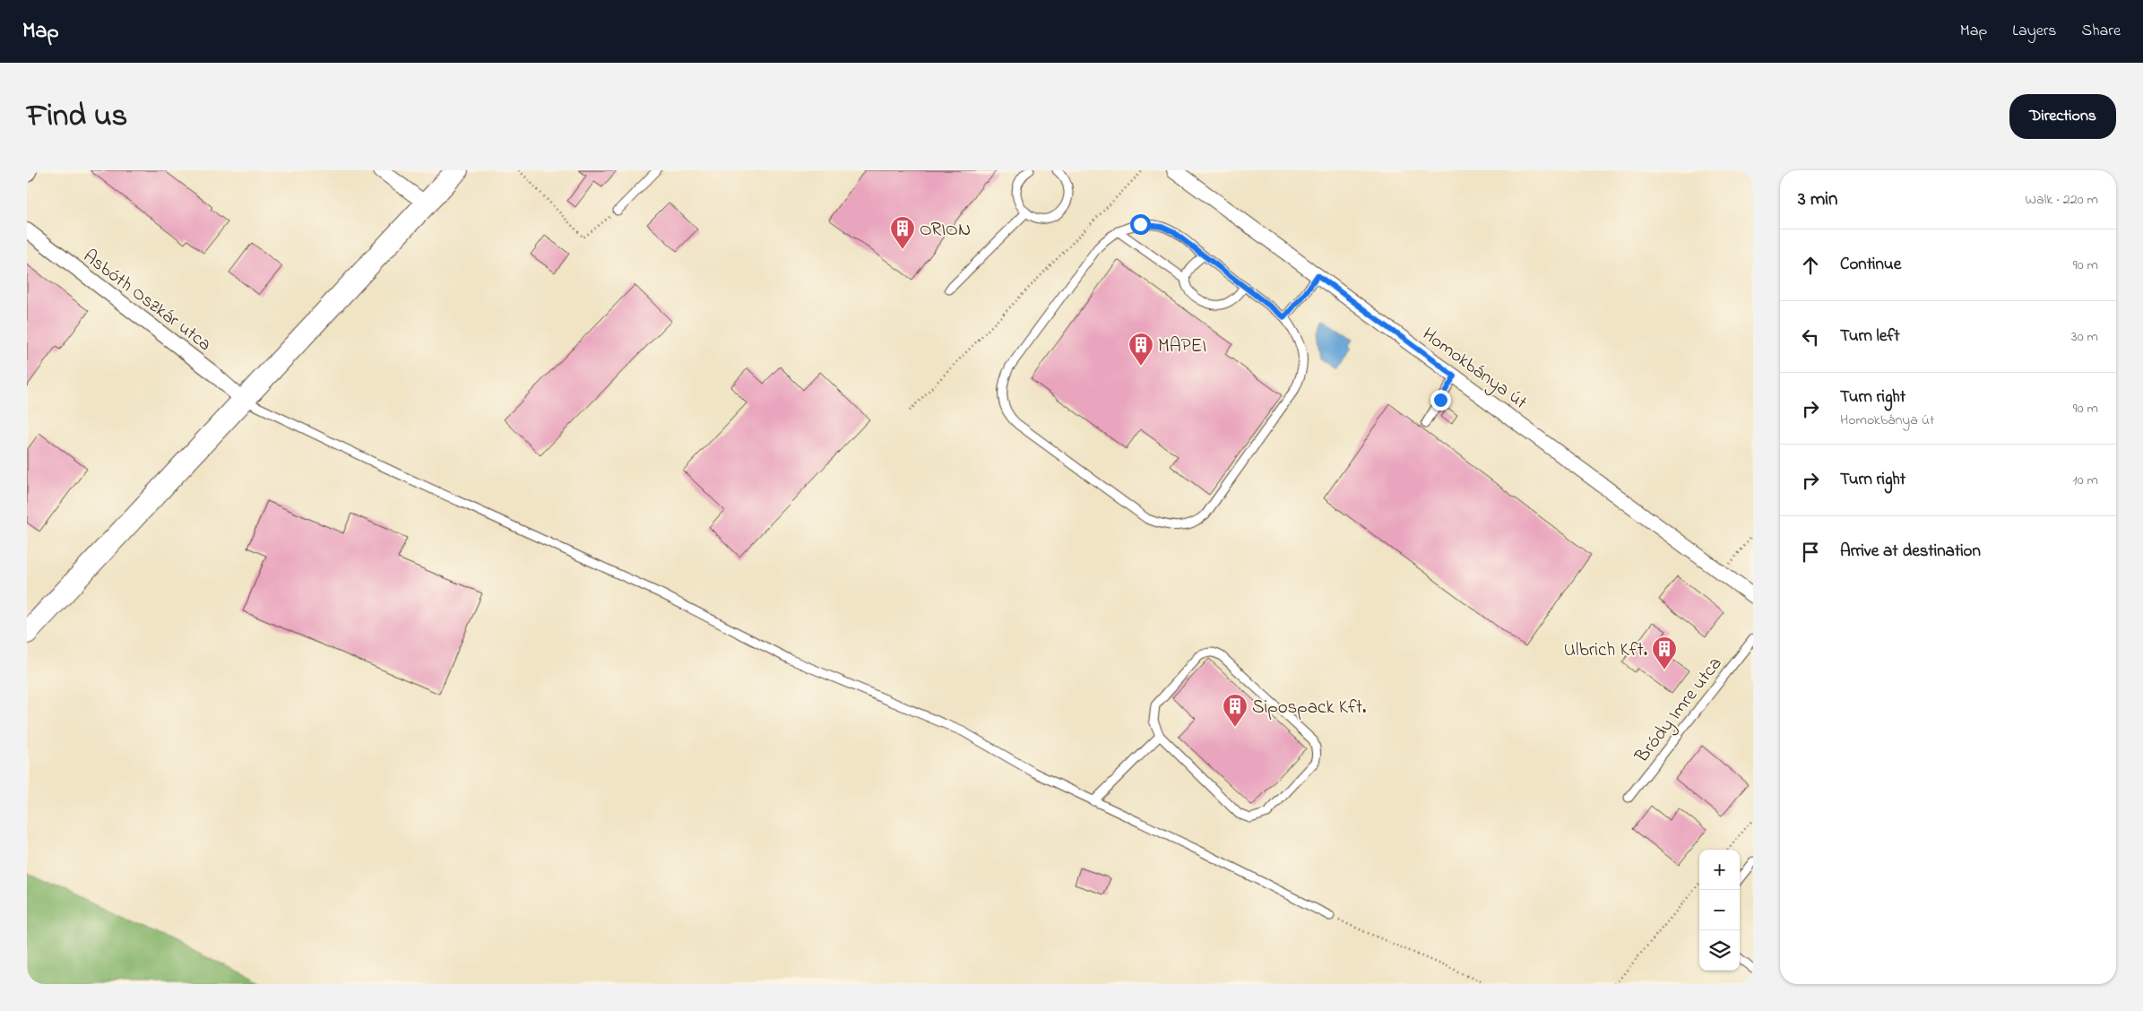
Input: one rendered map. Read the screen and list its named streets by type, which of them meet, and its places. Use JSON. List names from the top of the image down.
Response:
{
  "streets": {
    "street": ["Asbóth Oszkár utca", "Homokbánya út"],
    "lane": ["Bródy Imre utca"]
  },
  "places": {
    "building": [
      "ORION",
      "MAPEI",
      "Ulbrich Kft.",
      "Sipospack Kft."
    ]
  },
  "page": {
    "header": "Map",
    "nav": ["Map", "Layers", "Share"],
    "title": "Find us",
    "buttons": "Directions",
    "heading": ["3 min", "Walk · 220 m"],
    "list": [
      ["Continue", "90 m"],
      ["Turn left", "30 m"],
      ["Turn right", "Homokbánya út", "90 m"],
      ["Turn right", "10 m"],
      "Arrive at destination"
    ],
    "map_buttons": ["+", "−"]
  }
}
